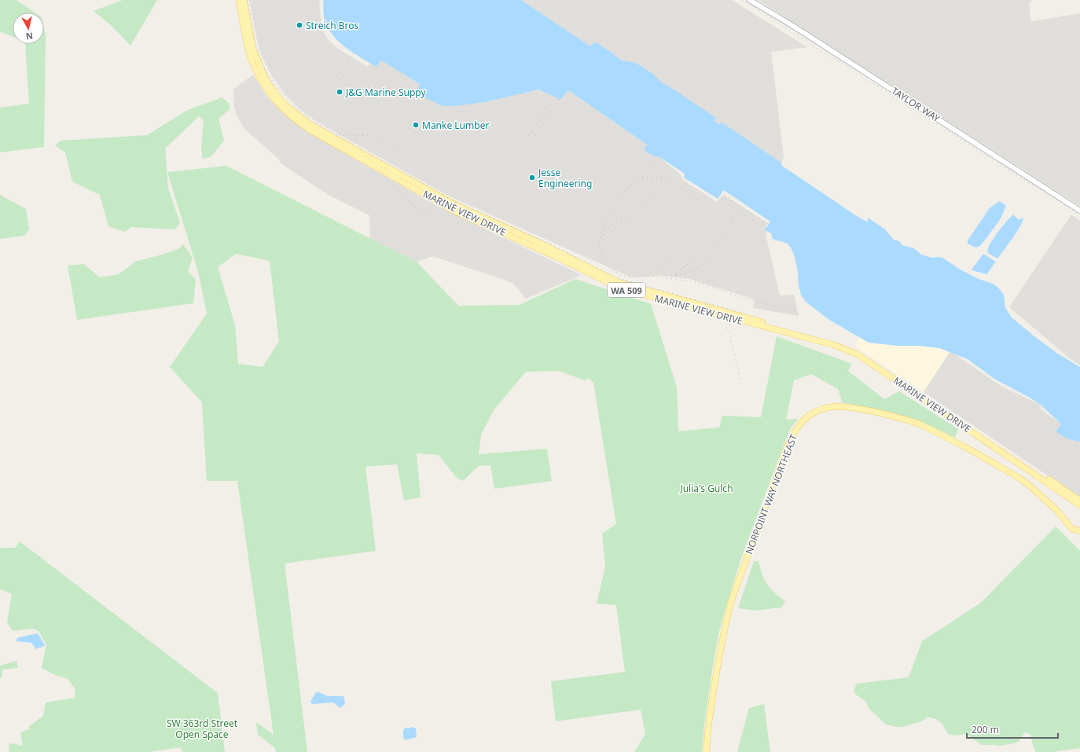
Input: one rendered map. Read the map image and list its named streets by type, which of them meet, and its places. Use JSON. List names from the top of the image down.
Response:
{
  "streets": {
    "main road": ["MARINE VIEW DRIVE", "WA 509", "NORPOINT WAY NORTHEAST"],
    "street": ["TAYLOR WAY"]
  },
  "parks": ["Julia's Gulch", "SW 363rd Street Open Space"],
  "places": [
    "Streich Bros",
    "J&G Marine Suppy",
    "Manke Lumber",
    "Jesse Engineering"
  ],
  "scale_bar": "200 m",
  "north": "bottom"
}
